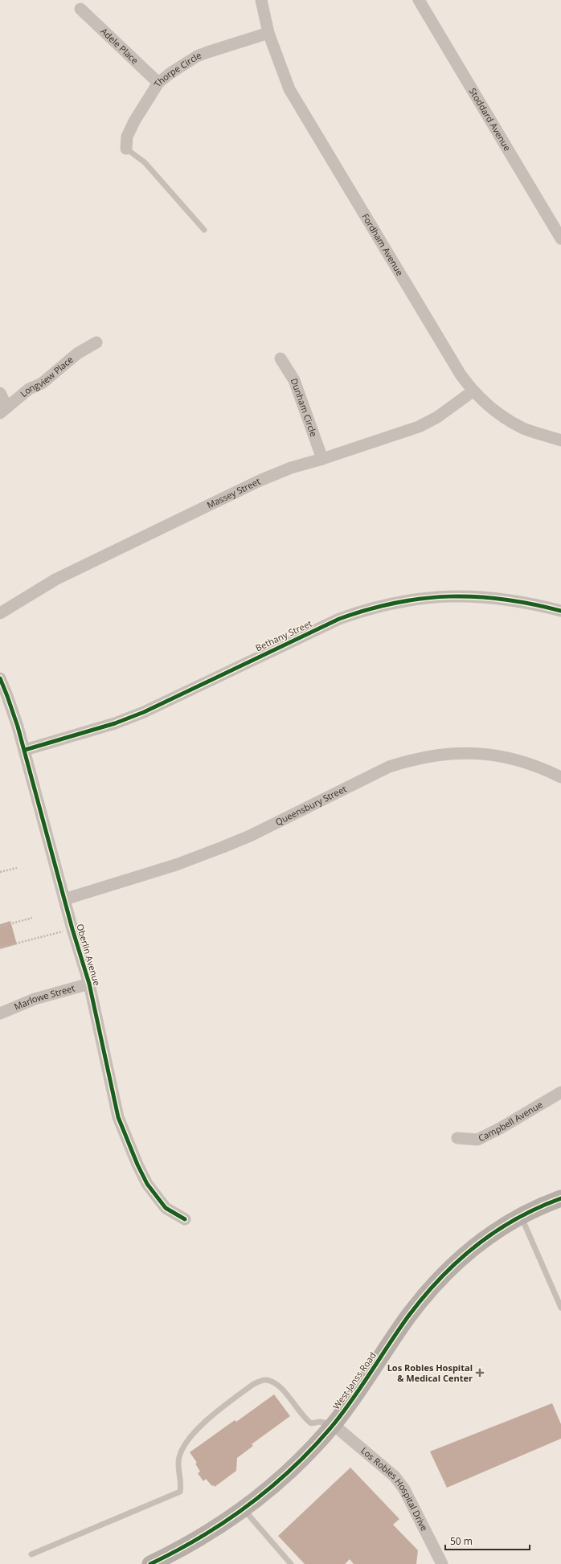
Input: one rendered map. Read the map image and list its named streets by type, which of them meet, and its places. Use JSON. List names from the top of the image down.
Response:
{
  "streets": {
    "main road": ["West Janss Road"],
    "street": [
      "Adele Place",
      "Thorpe Circle",
      "Stoddard Avenue",
      "Fordham Avenue",
      "Longview Place",
      "Dunham Circle",
      "Massey Street",
      "Bethany Street",
      "Queensbury Street",
      "Oberlin Avenue",
      "Marlowe Street",
      "Campbell Avenue",
      "Los Robles Hospital Drive"
    ]
  },
  "crossings": [
    ["Adele Place", "Thorpe Circle"],
    ["Thorpe Circle", "Fordham Avenue"],
    ["Fordham Avenue", "Massey Street"],
    ["Dunham Circle", "Massey Street"],
    ["Bethany Street", "Oberlin Avenue"],
    ["Queensbury Street", "Oberlin Avenue"],
    ["Oberlin Avenue", "Marlowe Street"],
    ["West Janss Road", "Los Robles Hospital Drive"]
  ],
  "places": {
    "health": ["Los Robles Hospital & Medical Center"]
  },
  "scale_bar": "50 m"
}
